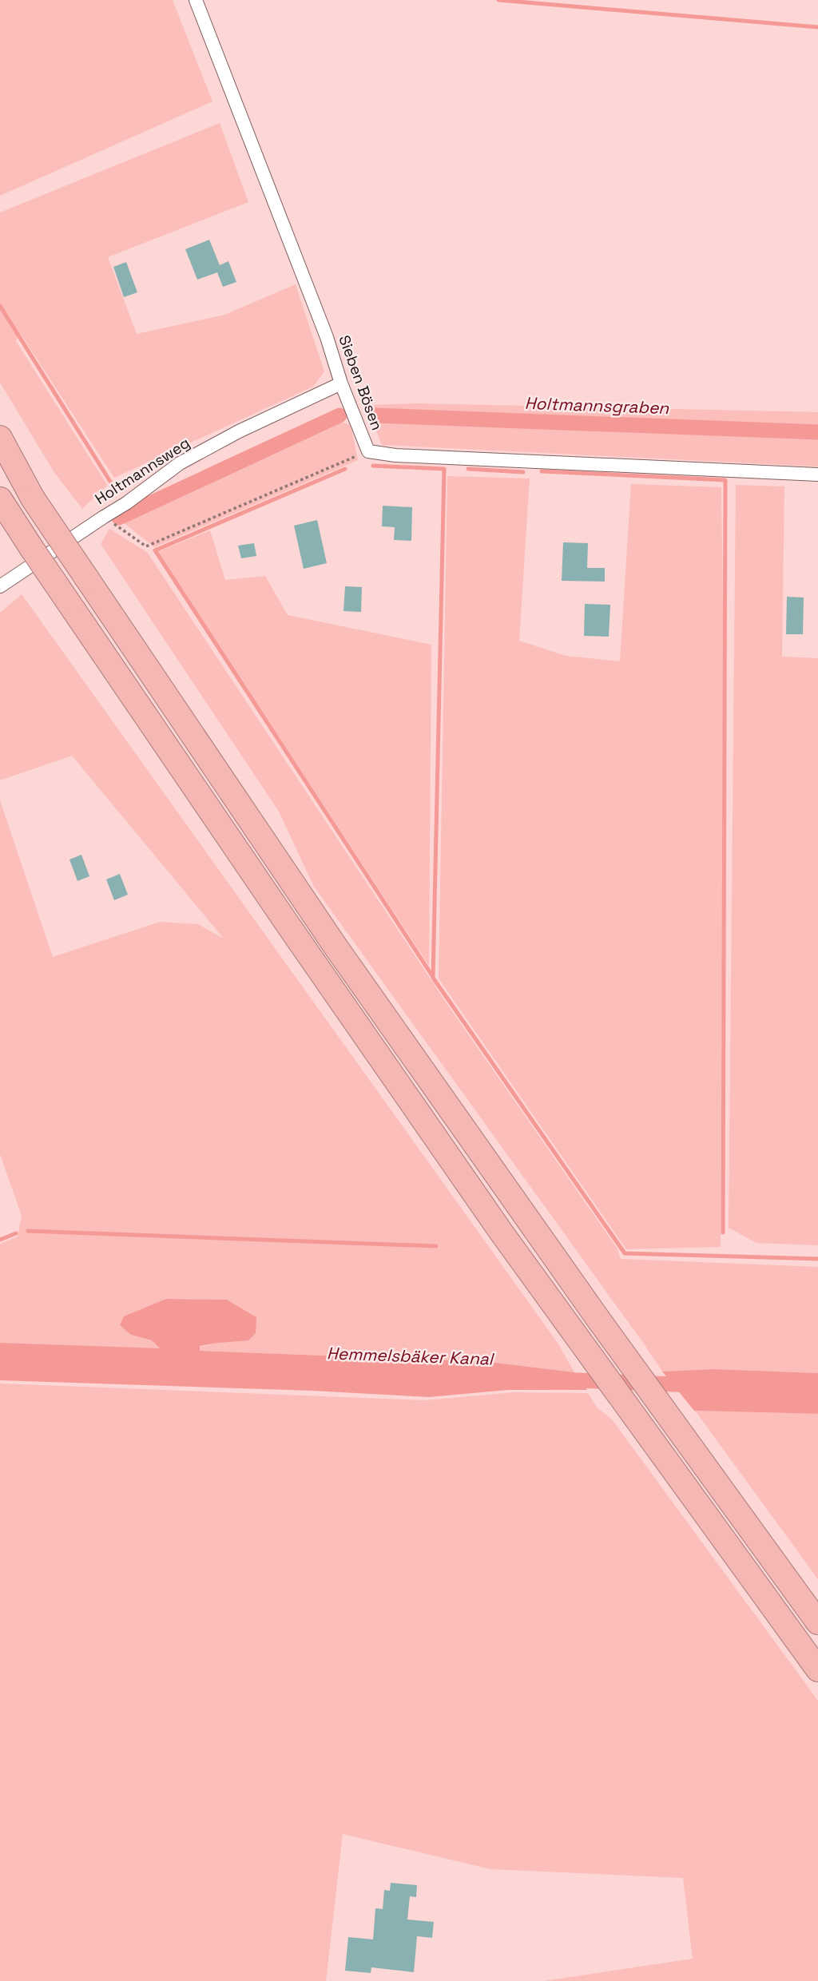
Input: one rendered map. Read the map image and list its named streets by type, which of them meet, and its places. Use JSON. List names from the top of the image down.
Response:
{
  "streets": {
    "street": ["Sieben Bösen", "Holtmannsweg"]
  },
  "crossings": [
    ["Sieben Bösen", "Holtmannsweg"]
  ],
  "water": ["Holtmannsgraben", "Hemmelsbäker Kanal"]
}
